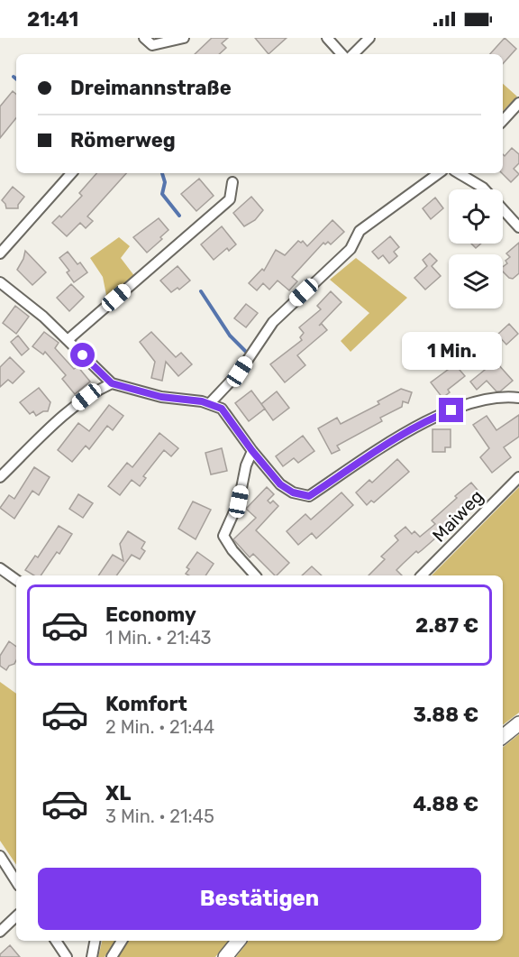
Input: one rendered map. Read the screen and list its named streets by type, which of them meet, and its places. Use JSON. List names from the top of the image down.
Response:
{
  "streets": {
    "street": ["Maiweg"]
  },
  "page": {
    "status": "21:41",
    "banner": ["Dreimannstraße", "Römerweg"],
    "bubble": "1 Min.",
    "list": [
      {
        "name": "Economy",
        "note": "1 Min. · 21:43",
        "value": "2.87 €"
      },
      {
        "name": "Komfort",
        "note": "2 Min. · 21:44",
        "value": "3.88 €"
      },
      {
        "name": "XL",
        "note": "3 Min. · 21:45",
        "value": "4.88 €"
      }
    ],
    "buttons": "Bestätigen"
  }
}
